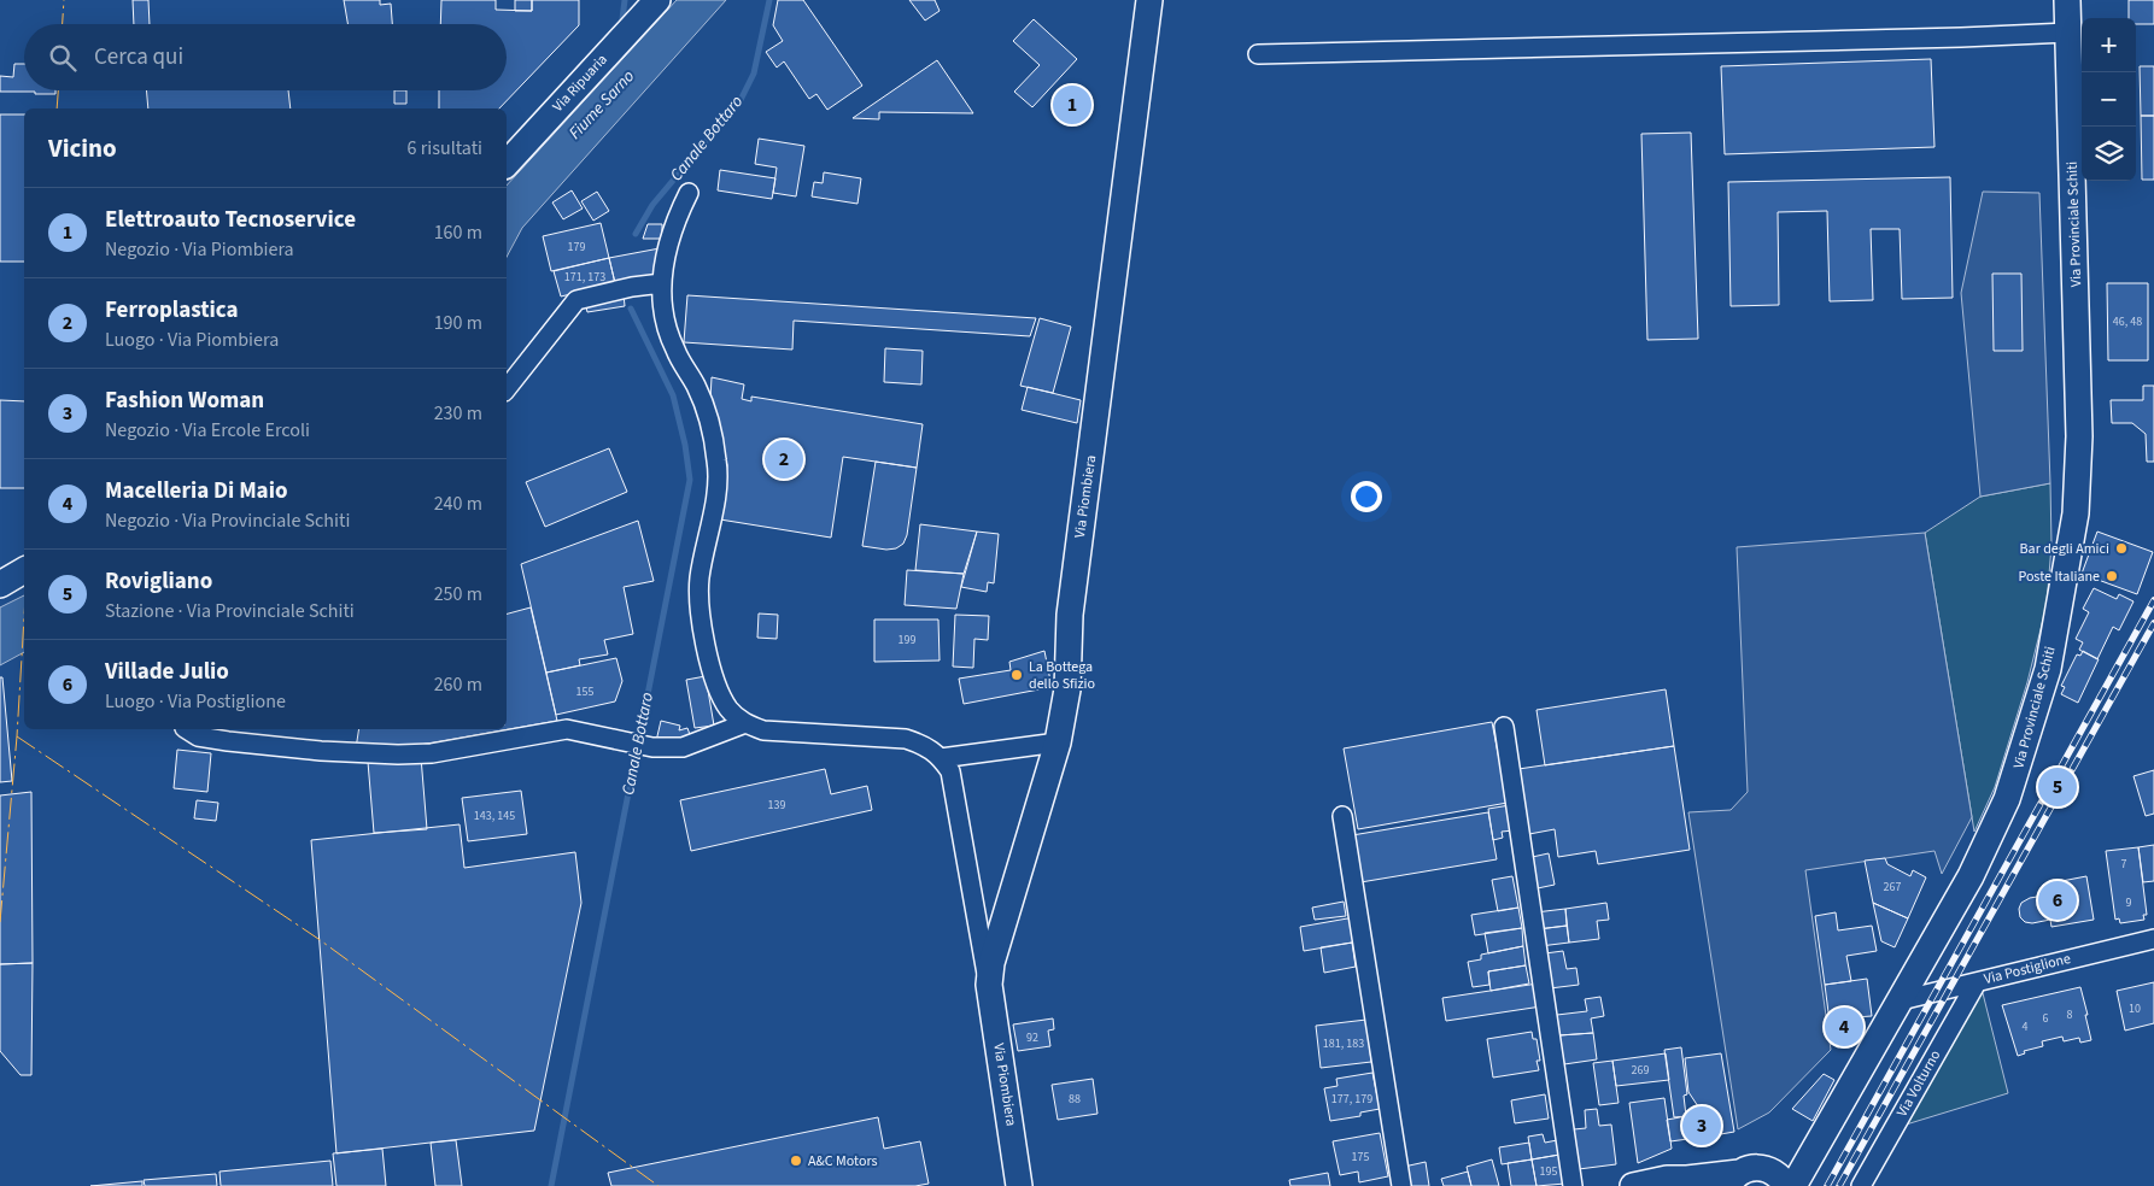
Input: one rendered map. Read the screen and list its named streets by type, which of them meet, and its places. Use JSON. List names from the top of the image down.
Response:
{
  "streets": {
    "street": [
      "Via Ripuaria",
      "Via Provinciale Schiti",
      "Via Piombiera",
      "Via Postiglione",
      "Via Volturno"
    ]
  },
  "crossings": [
    ["Via Provinciale Schiti", "Via Postiglione"],
    ["Via Postiglione", "Via Volturno"]
  ],
  "water": ["Fiume Sarno", "Canale Bottaro"],
  "places": [
    "Bar degli Amici",
    "Poste Italiane",
    "La Bottega dello Sfizio",
    "A&C Motors"
  ],
  "house_numbers": [
    "179",
    "171, 173",
    "46, 48",
    "199",
    "155",
    "139",
    "143, 145",
    "7",
    "267",
    "9",
    "10",
    "8",
    "6",
    "4",
    "92",
    "181, 183",
    "269",
    "88",
    "177, 179",
    "175",
    "195"
  ],
  "page": {
    "map_buttons": ["+", "−"],
    "search": "Cerca qui",
    "pins": [
      "1",
      "2",
      "5",
      "6",
      "4",
      "3"
    ],
    "heading": ["Vicino", "6 risultati"],
    "list": [
      {
        "mark": "1",
        "name": "Elettroauto Tecnoservice",
        "note": "Negozio · Via Piombiera",
        "value": "160 m"
      },
      {
        "mark": "2",
        "name": "Ferroplastica",
        "note": "Luogo · Via Piombiera",
        "value": "190 m"
      },
      {
        "mark": "3",
        "name": "Fashion Woman",
        "note": "Negozio · Via Ercole Ercoli",
        "value": "230 m"
      },
      {
        "mark": "4",
        "name": "Macelleria Di Maio",
        "note": "Negozio · Via Provinciale Schiti",
        "value": "240 m"
      },
      {
        "mark": "5",
        "name": "Rovigliano",
        "note": "Stazione · Via Provinciale Schiti",
        "value": "250 m"
      },
      {
        "mark": "6",
        "name": "Villade Julio",
        "note": "Luogo · Via Postiglione",
        "value": "260 m"
      }
    ]
  }
}
